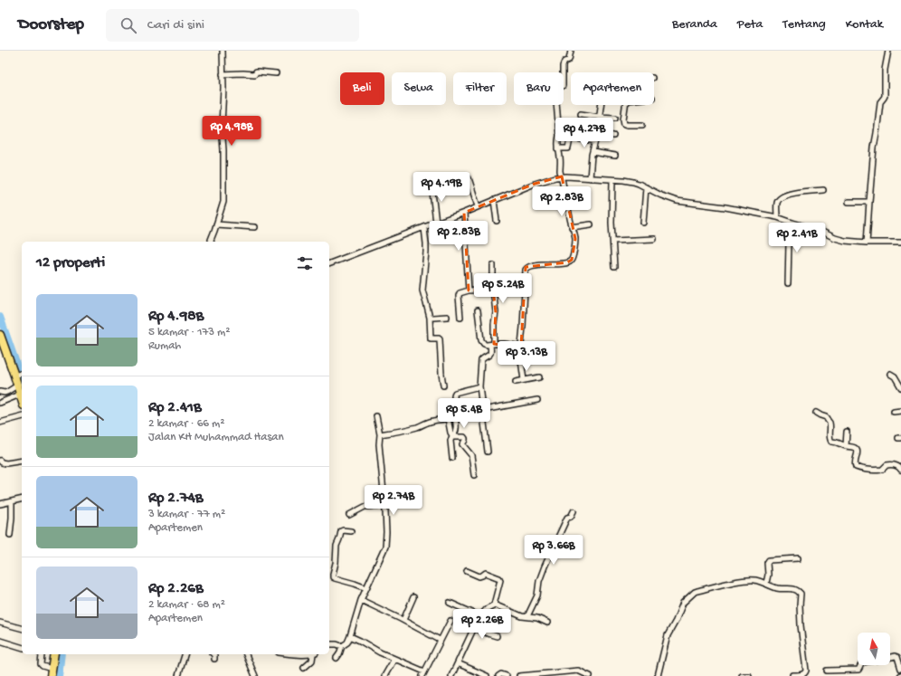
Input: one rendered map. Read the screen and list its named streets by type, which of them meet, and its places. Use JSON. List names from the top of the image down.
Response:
{
  "north": "top",
  "page": {
    "header": "Doorstep",
    "search": "Cari di sini",
    "nav": [
      "Beranda",
      "Peta",
      "Tentang",
      "Kontak"
    ],
    "chip": [
      "Beli",
      "Sewa",
      "Filter",
      "Baru",
      "Apartemen"
    ],
    "price": [
      "Rp 4.98B",
      "Rp 4.27B",
      "Rp 4.19B",
      "Rp 2.83B",
      "Rp 2.83B",
      "Rp 2.41B",
      "Rp 5.24B",
      "Rp 3.13B",
      "Rp 5.4B",
      "Rp 2.74B",
      "Rp 3.66B",
      "Rp 2.26B"
    ],
    "heading": "12 properti",
    "list": [
      {
        "name": "Rp 4.98B",
        "note": "5 kamar · 173 m² · Rumah"
      },
      {
        "name": "Rp 2.41B",
        "note": "2 kamar · 66 m² · Jalan KH Muhammad Hasan"
      },
      {
        "name": "Rp 2.74B",
        "note": "3 kamar · 77 m² · Apartemen"
      },
      {
        "name": "Rp 2.26B",
        "note": "2 kamar · 68 m² · Apartemen"
      }
    ]
  }
}
